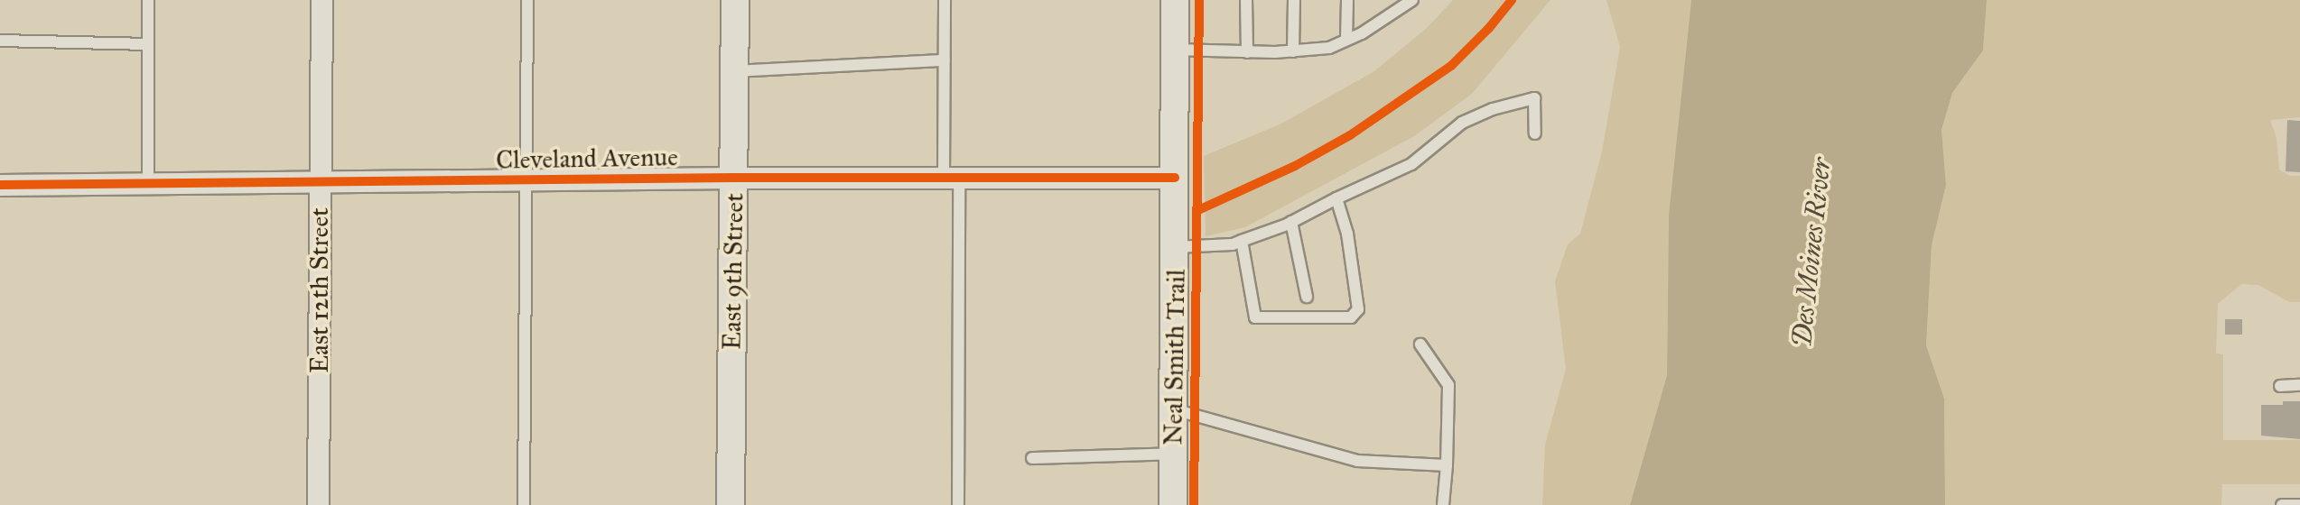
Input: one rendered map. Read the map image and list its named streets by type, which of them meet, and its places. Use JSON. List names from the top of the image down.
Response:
{
  "streets": {
    "street": ["Cleveland Avenue", "East 9th Street", "East 12th Street"],
    "cycle path": ["Neal Smith Trail"]
  },
  "crossings": [
    ["Cleveland Avenue", "East 9th Street"],
    ["Cleveland Avenue", "East 12th Street"]
  ],
  "water": ["Des Moines River"]
}
